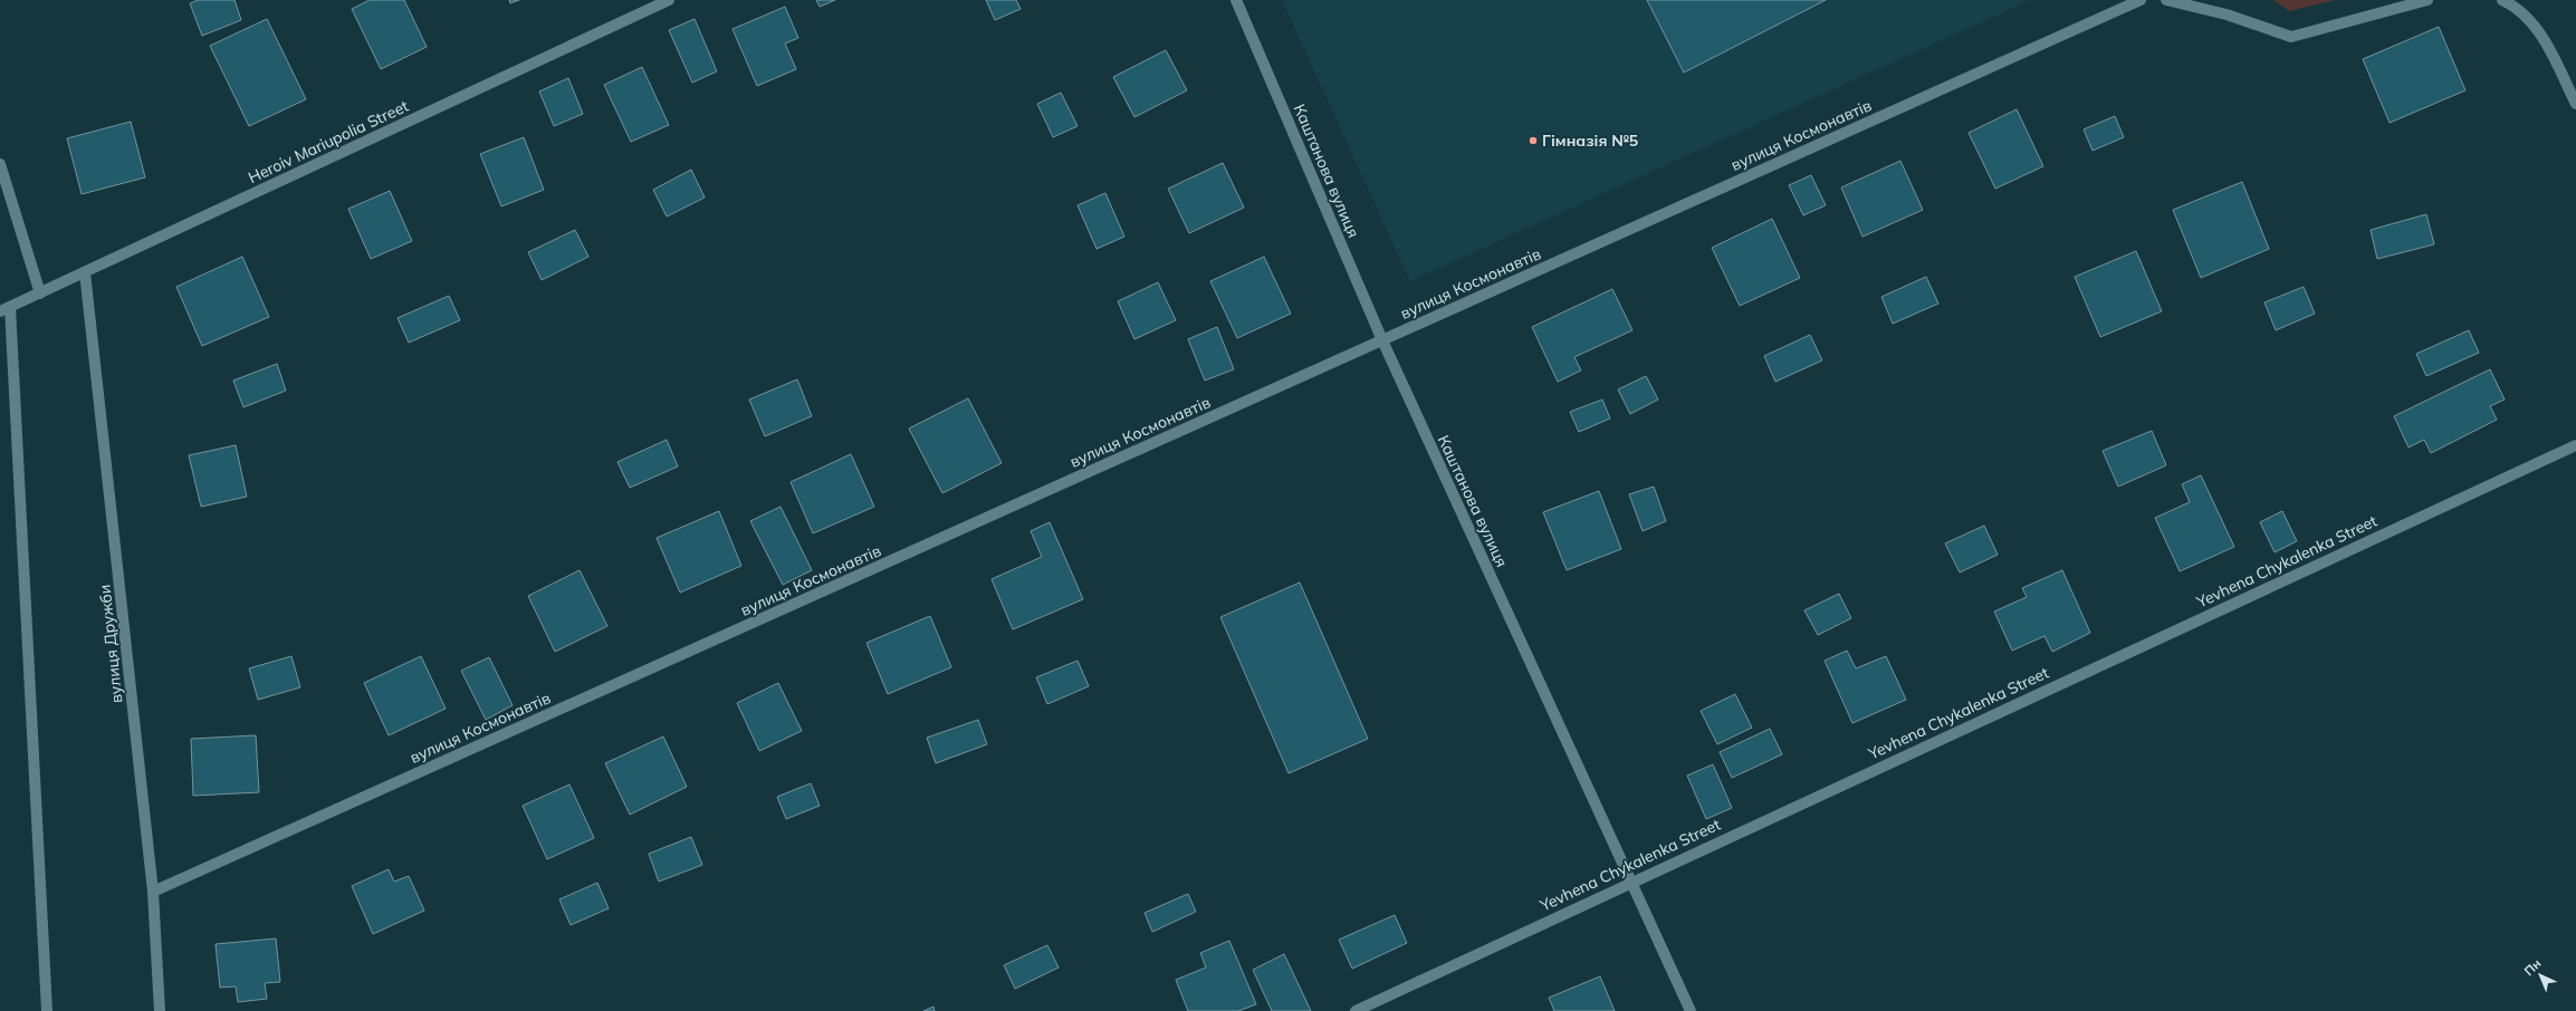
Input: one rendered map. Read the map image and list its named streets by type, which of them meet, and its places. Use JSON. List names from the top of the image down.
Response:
{
  "streets": {
    "street": [
      "вулиця Космонавтів",
      "Heroiv Mariupolia Street",
      "Каштанова вулиця",
      "Yevhena Chykalenka Street",
      "вулиця Дружби"
    ]
  },
  "crossings": [
    ["вулиця Космонавтів", "Каштанова вулиця"],
    ["вулиця Космонавтів", "вулиця Дружби"],
    ["Heroiv Mariupolia Street", "вулиця Дружби"],
    ["Каштанова вулиця", "Yevhena Chykalenka Street"]
  ],
  "places": ["Гімназія №5"],
  "north": "top left"
}
